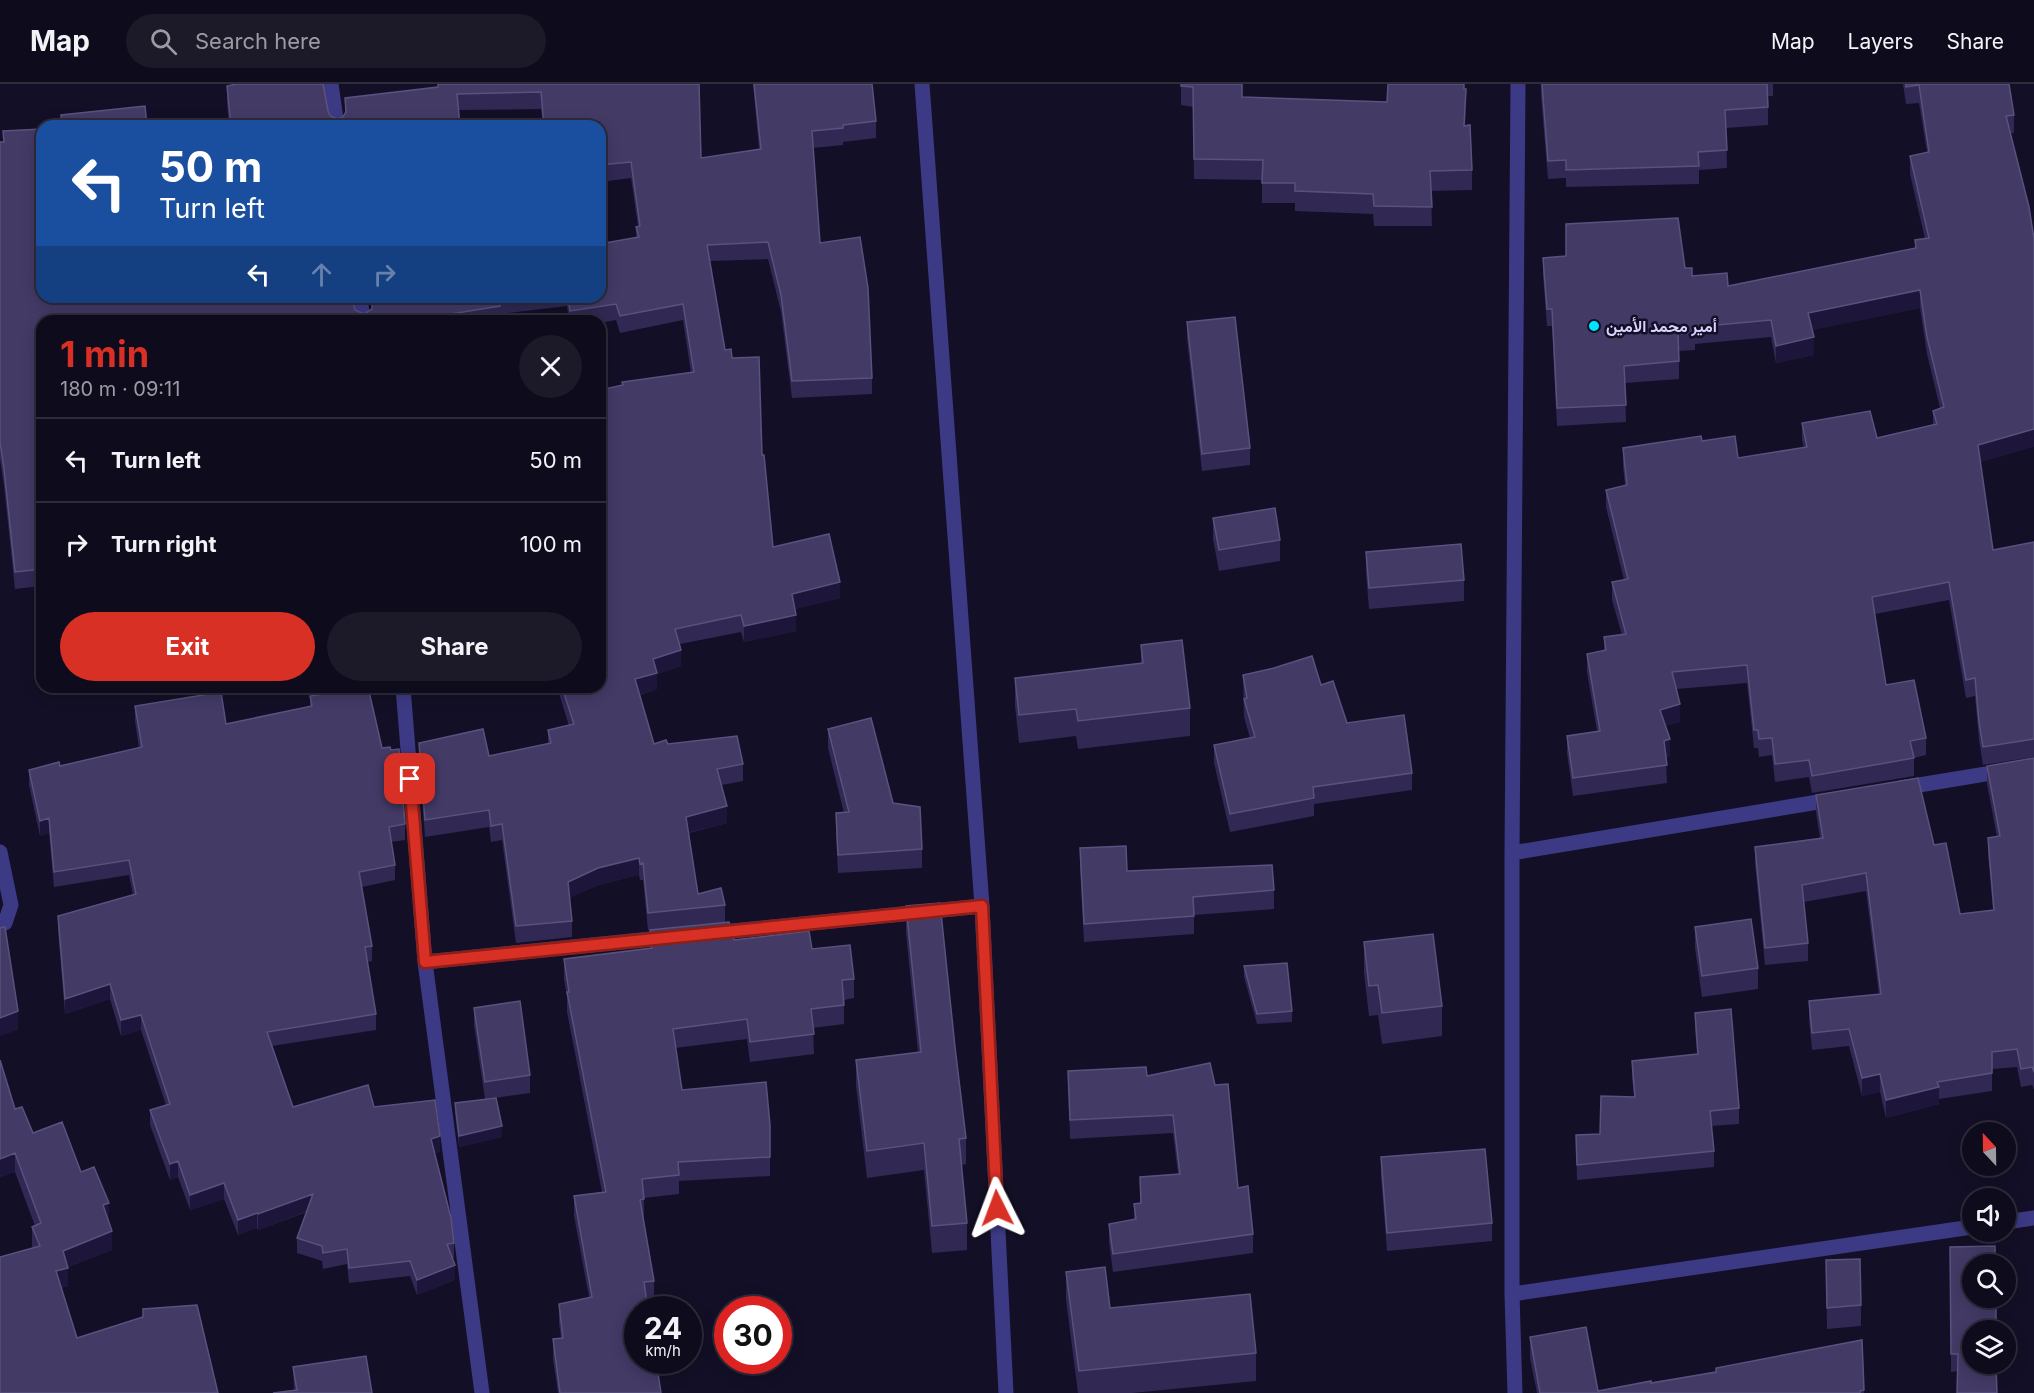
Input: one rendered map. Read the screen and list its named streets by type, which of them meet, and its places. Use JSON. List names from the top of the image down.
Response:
{
  "places": ["أمير محمد الأمين"],
  "north": "top",
  "page": {
    "header": "Map",
    "search": "Search here",
    "nav": ["Map", "Layers", "Share"],
    "turn": ["50 m", "Turn left"],
    "heading": ["1 min", "180 m · 09:11"],
    "list": [
      {
        "name": "Turn left",
        "value": "50 m"
      },
      {
        "name": "Turn right",
        "value": "100 m"
      }
    ],
    "buttons": ["Exit", "Share"],
    "speed": "24 km/h",
    "limit": "30"
  }
}
